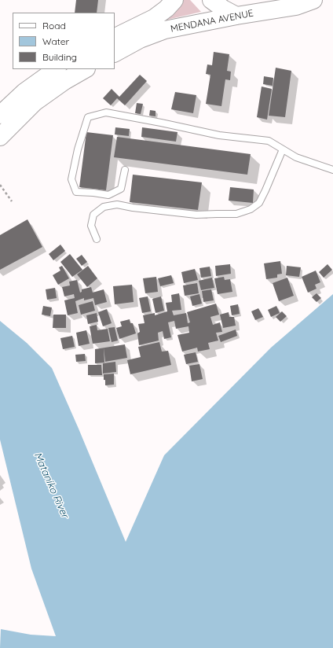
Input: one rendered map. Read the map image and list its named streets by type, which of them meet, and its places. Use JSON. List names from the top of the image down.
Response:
{
  "streets": {
    "main road": ["MENDANA AVENUE"]
  },
  "water": ["Mataniko River"],
  "legend": ["Road", "Water", "Building"]
}
